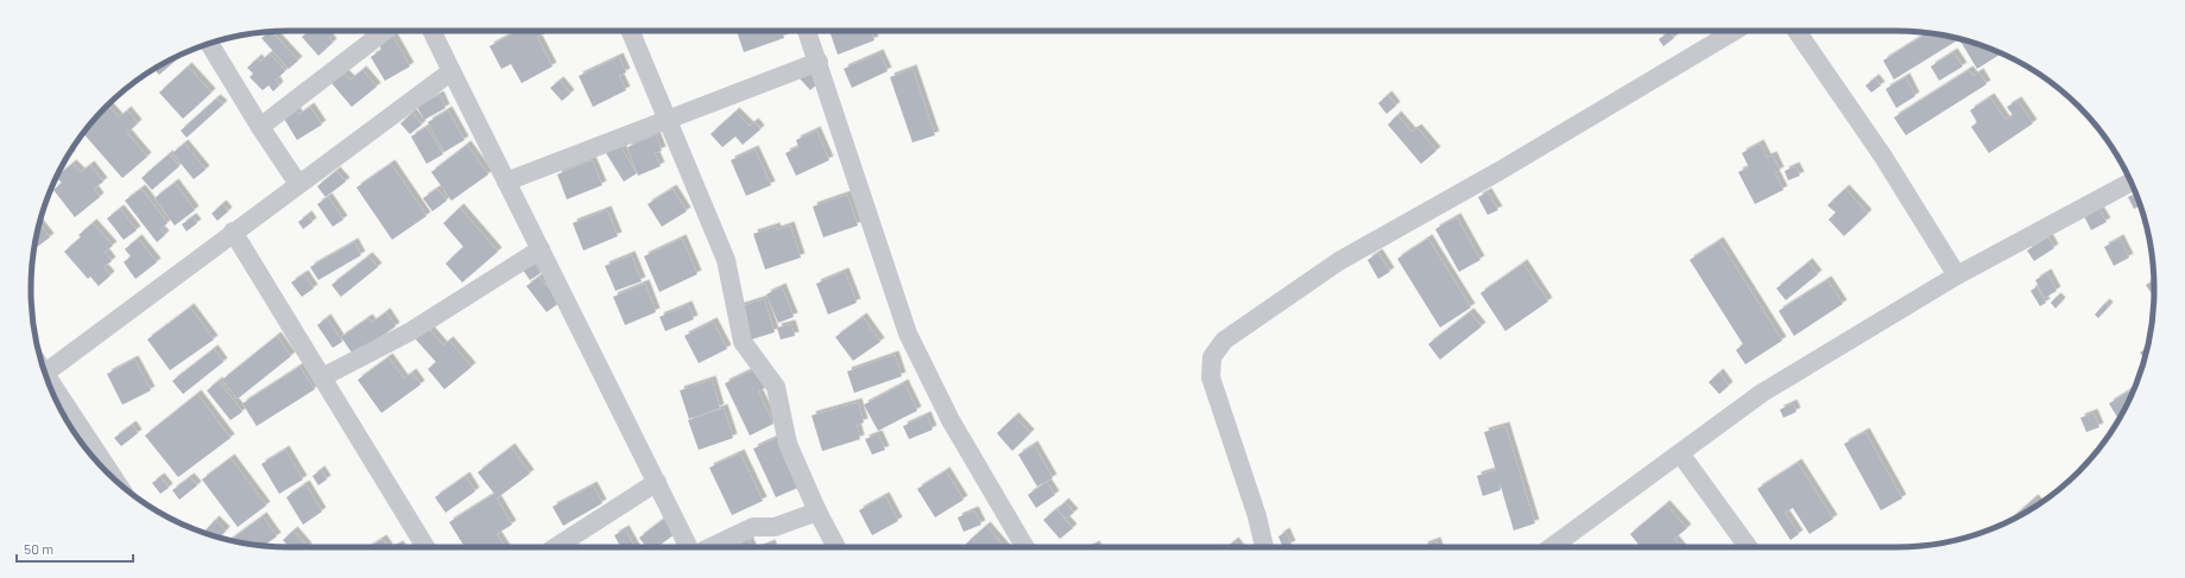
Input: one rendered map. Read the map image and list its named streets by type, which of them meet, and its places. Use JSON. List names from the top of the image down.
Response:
{
  "scale_bar": "50 m"
}
